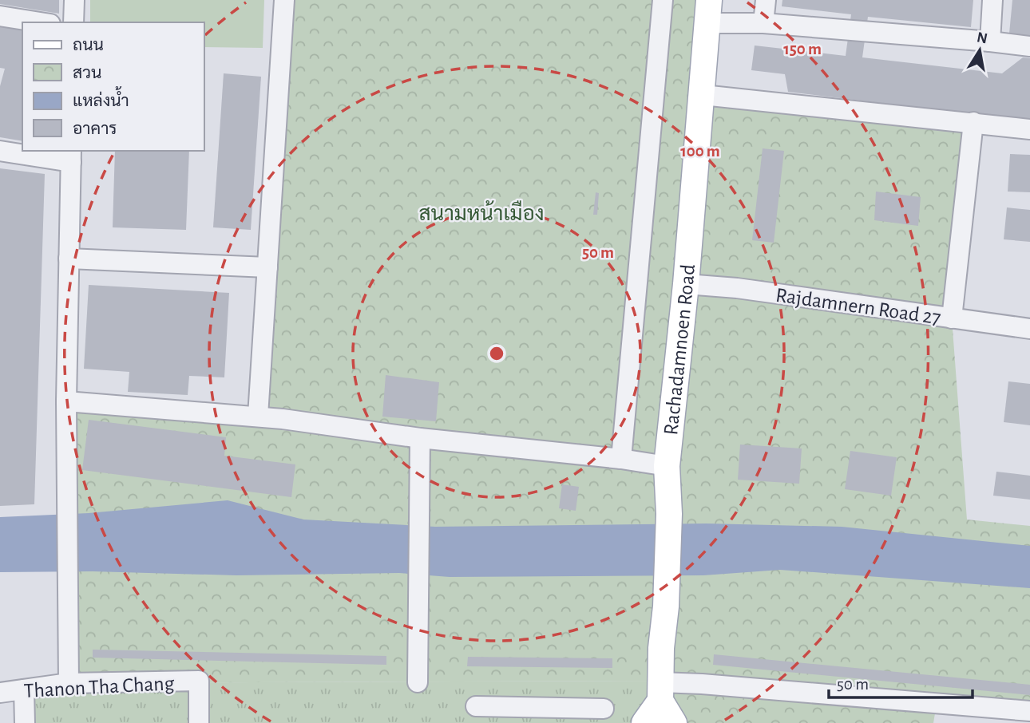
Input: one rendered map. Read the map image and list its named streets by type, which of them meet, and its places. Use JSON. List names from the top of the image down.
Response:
{
  "streets": {
    "main road": ["Rachadamnoen Road"],
    "street": ["Rajdamnern Road 27", "Thanon Tha Chang"]
  },
  "crossings": [
    ["Rajdamnern Road 27", "Rachadamnoen Road"]
  ],
  "parks": ["สนามหน้าเมือง"],
  "legend": [
    "ถนน",
    "สวน",
    "แหล่งน้ำ",
    "อาคาร"
  ],
  "scale_bar": "50 m",
  "north": "top",
  "rings": ["150 m", "100 m", "50 m"]
}
